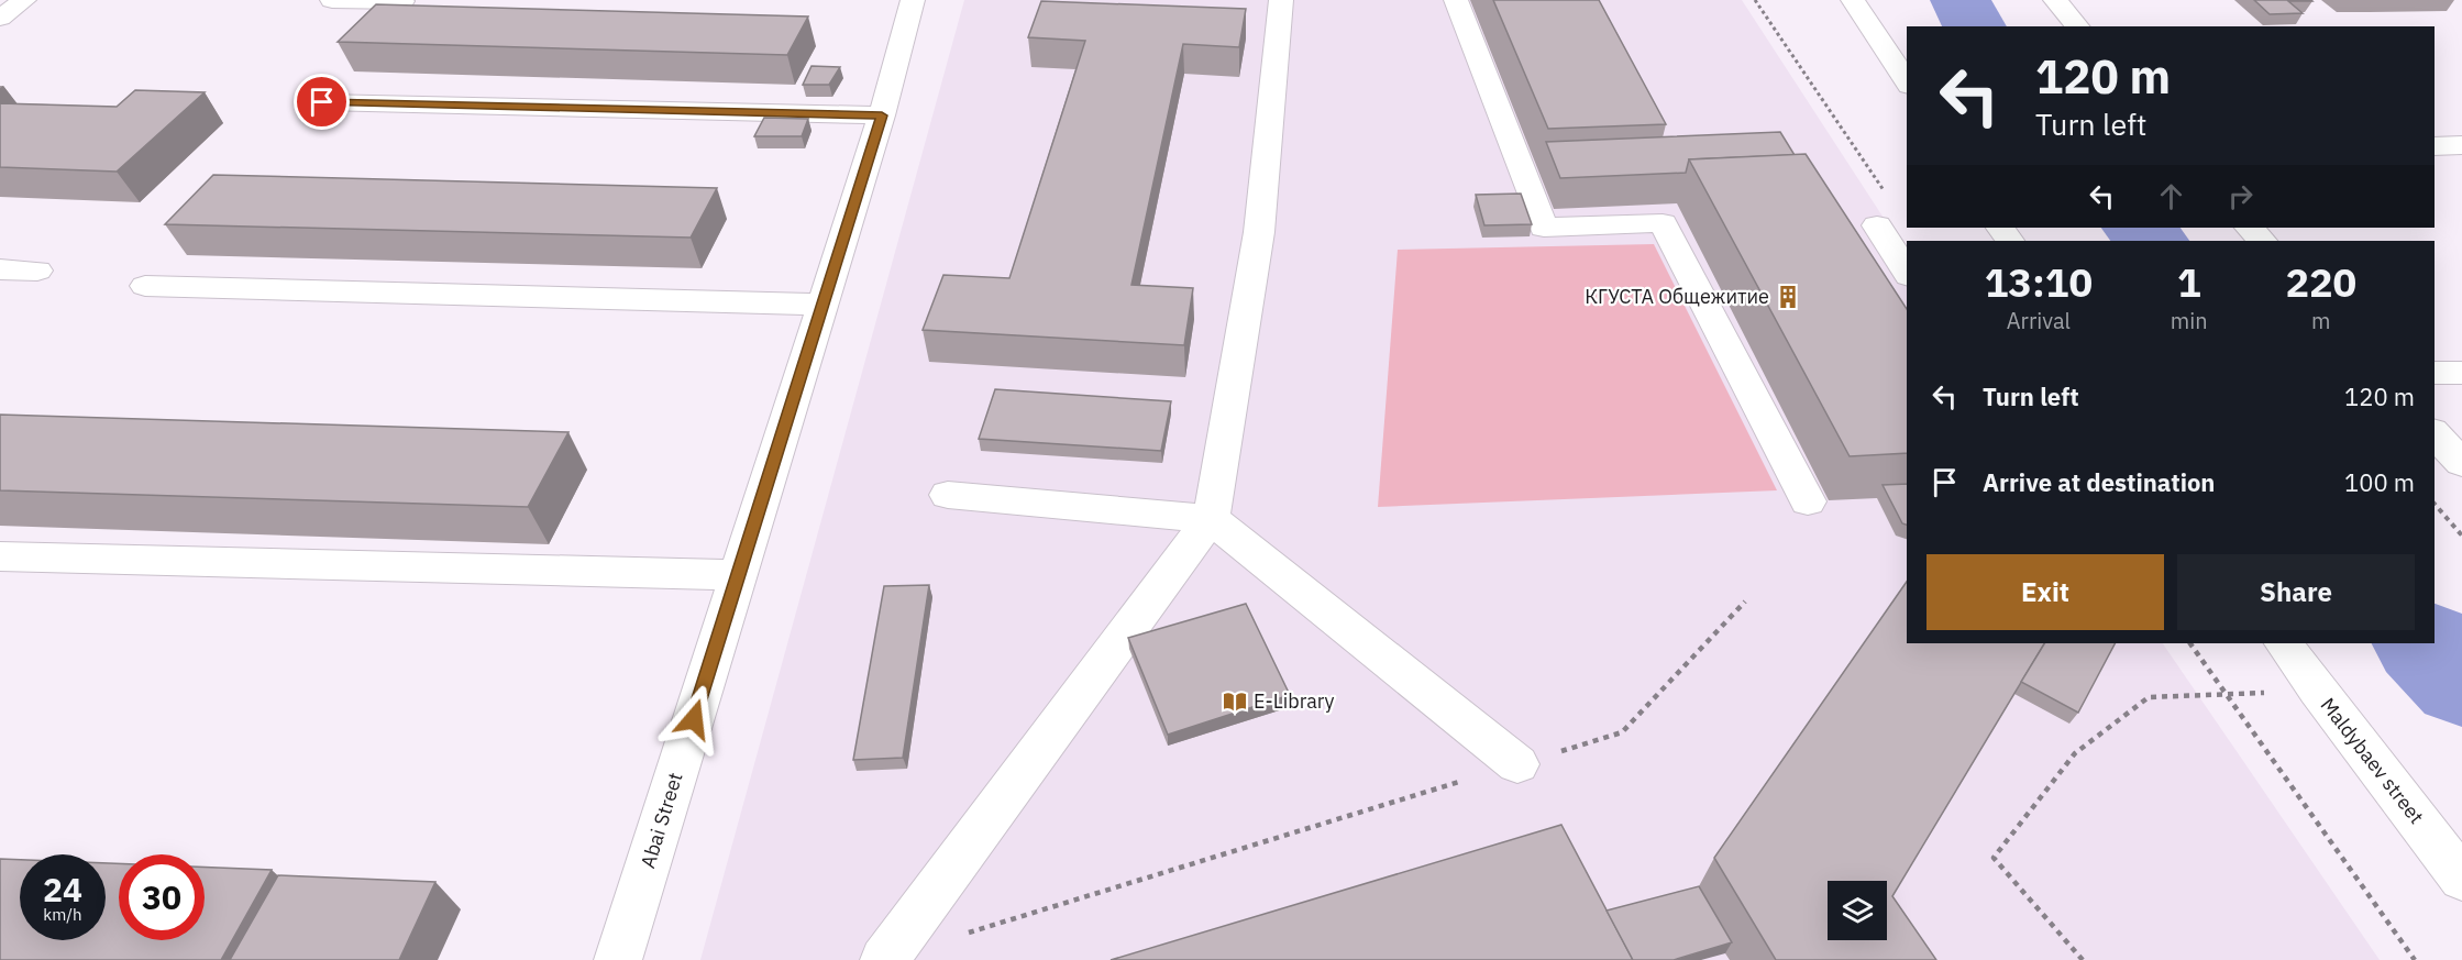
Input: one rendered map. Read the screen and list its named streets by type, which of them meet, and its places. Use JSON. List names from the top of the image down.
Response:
{
  "streets": {
    "street": ["Maldybaev street", "Abai Street"]
  },
  "places": {
    "building": ["КГУСТА Общежитие"],
    "library": ["E-Library"]
  },
  "page": {
    "turn": ["120 m", "Turn left"],
    "eta": [
      "13:10",
      "Arrival",
      "1",
      "min",
      "220",
      "m"
    ],
    "list": [
      {
        "name": "Turn left",
        "value": "120 m"
      },
      {
        "name": "Arrive at destination",
        "value": "100 m"
      }
    ],
    "buttons": ["Exit", "Share"],
    "speed": "24 km/h",
    "limit": "30"
  }
}
